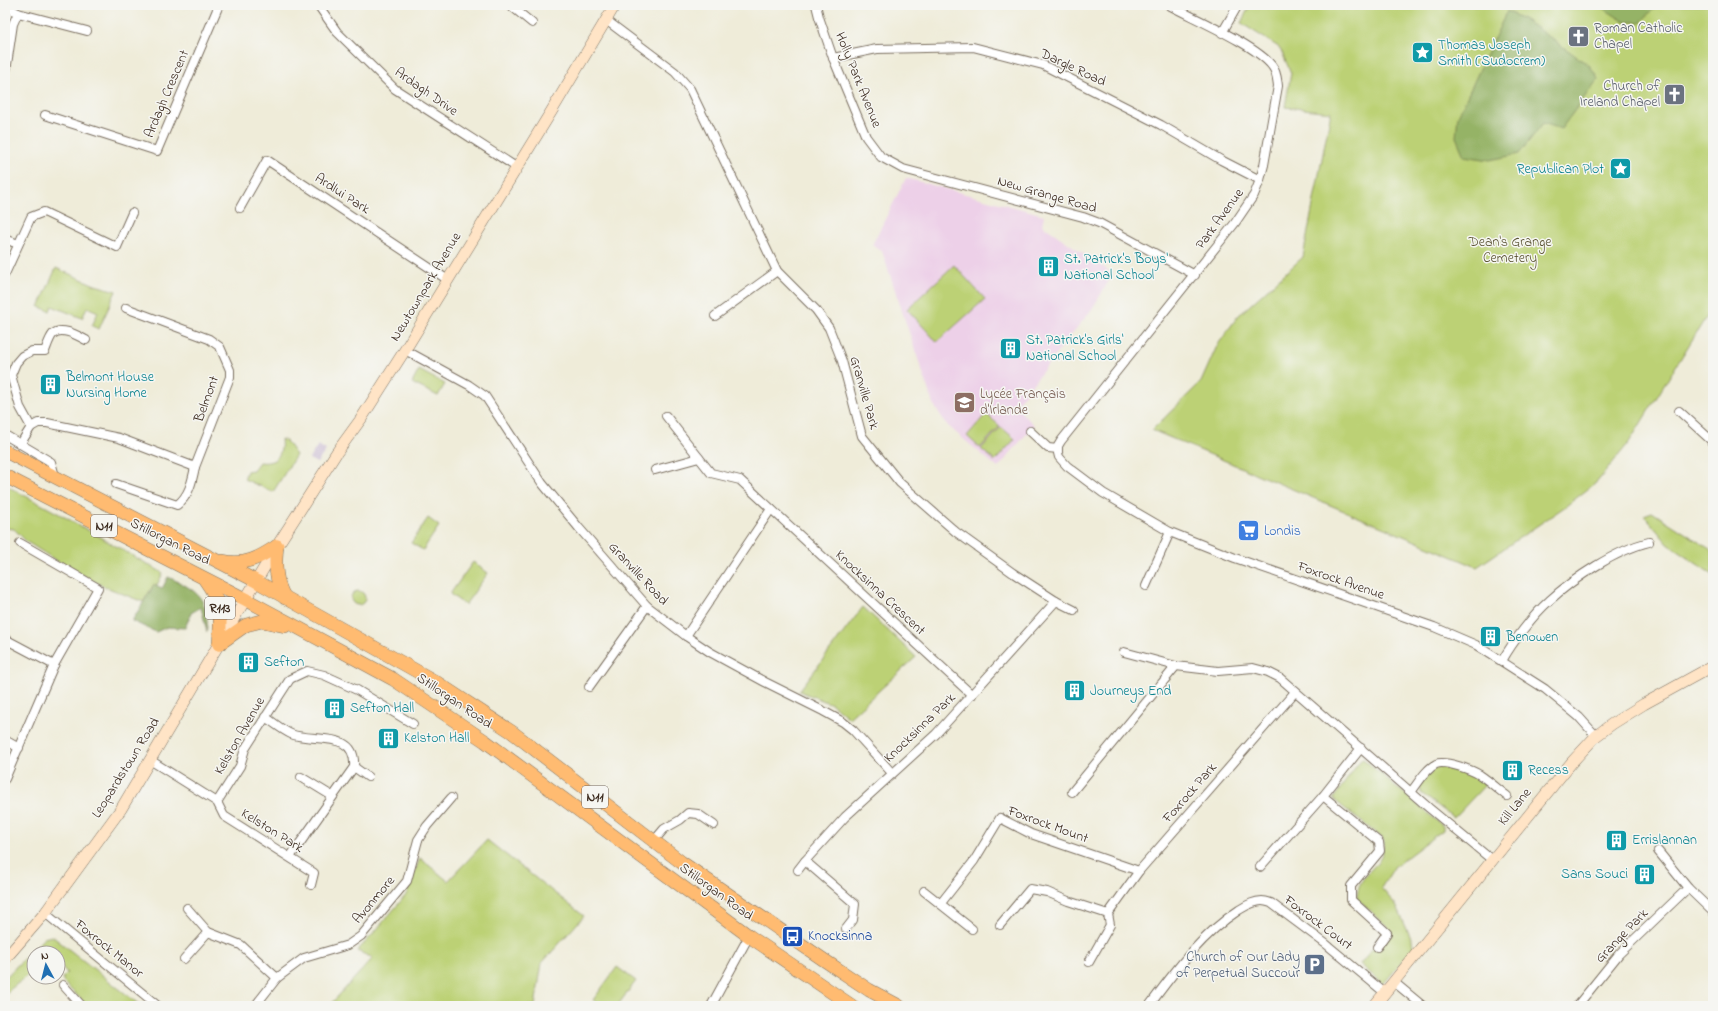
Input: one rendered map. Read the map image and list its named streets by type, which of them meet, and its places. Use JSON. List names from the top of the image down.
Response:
{
  "streets": {
    "highway": ["N11", "Stillorgan Road", "R113"],
    "main road": ["Newtownpark Avenue", "Leopardstown Road", "Kill Lane"],
    "street": [
      "Dargle Road",
      "Holly Park Avenue",
      "Ardagh Drive",
      "Ardagh Crescent",
      "Ardlui Park",
      "New Grange Road",
      "Park Avenue",
      "Granville Park",
      "Belmont",
      "Granville Road",
      "Foxrock Avenue",
      "Knocksinna Crescent",
      "Knocksinna Park",
      "Kelston Avenue",
      "Foxrock Park",
      "Foxrock Mount",
      "Kelston Park",
      "Avonmore",
      "Foxrock Court",
      "Grange Park",
      "Foxrock Manor"
    ]
  },
  "crossings": [
    ["Dargle Road", "Holly Park Avenue"],
    ["Dargle Road", "Park Avenue"],
    ["Holly Park Avenue", "New Grange Road"],
    ["Ardagh Drive", "Newtownpark Avenue"],
    ["Ardlui Park", "Newtownpark Avenue"],
    ["New Grange Road", "Park Avenue"],
    ["Park Avenue", "Foxrock Avenue"],
    ["Newtownpark Avenue", "Granville Park"],
    ["Newtownpark Avenue", "N11"],
    ["Newtownpark Avenue", "Stillorgan Road"],
    ["Newtownpark Avenue", "Granville Road"],
    ["Newtownpark Avenue", "Leopardstown Road"],
    ["Granville Park", "Knocksinna Park"],
    ["N11", "Stillorgan Road"],
    ["N11", "R113"],
    ["N11", "Leopardstown Road"],
    ["Stillorgan Road", "R113"],
    ["Stillorgan Road", "Leopardstown Road"],
    ["Granville Road", "Knocksinna Park"],
    ["Foxrock Avenue", "Kill Lane"],
    ["Knocksinna Crescent", "Knocksinna Park"],
    ["R113", "Leopardstown Road"],
    ["Kelston Avenue", "Kelston Park"],
    ["Leopardstown Road", "Kelston Park"],
    ["Leopardstown Road", "Foxrock Manor"],
    ["Foxrock Park", "Foxrock Mount"],
    ["Kill Lane", "Foxrock Court"]
  ],
  "parks": ["Dean's Grange Cemetery"],
  "places": {
    "church": ["Roman Catholic Chapel", "Church of Ireland Chapel"],
    "place": ["Thomas Joseph Smith (Sudocrem)", "Republican Plot"],
    "building": [
      "St. Patrick's Boys' National School",
      "St. Patrick's Girls' National School",
      "Belmont House Nursing Home",
      "Benowen",
      "Sefton",
      "Journeys End",
      "Sefton Hall",
      "Kelston Hall",
      "Recess",
      "Errislannan",
      "Sans Souci"
    ],
    "school or university": ["Lycée Français d'Irlande"],
    "supermarket": ["Londis"],
    "bus stop": ["Knocksinna"],
    "parking": ["Church of Our Lady of Perpetual Succour"]
  },
  "north": "top"
}
